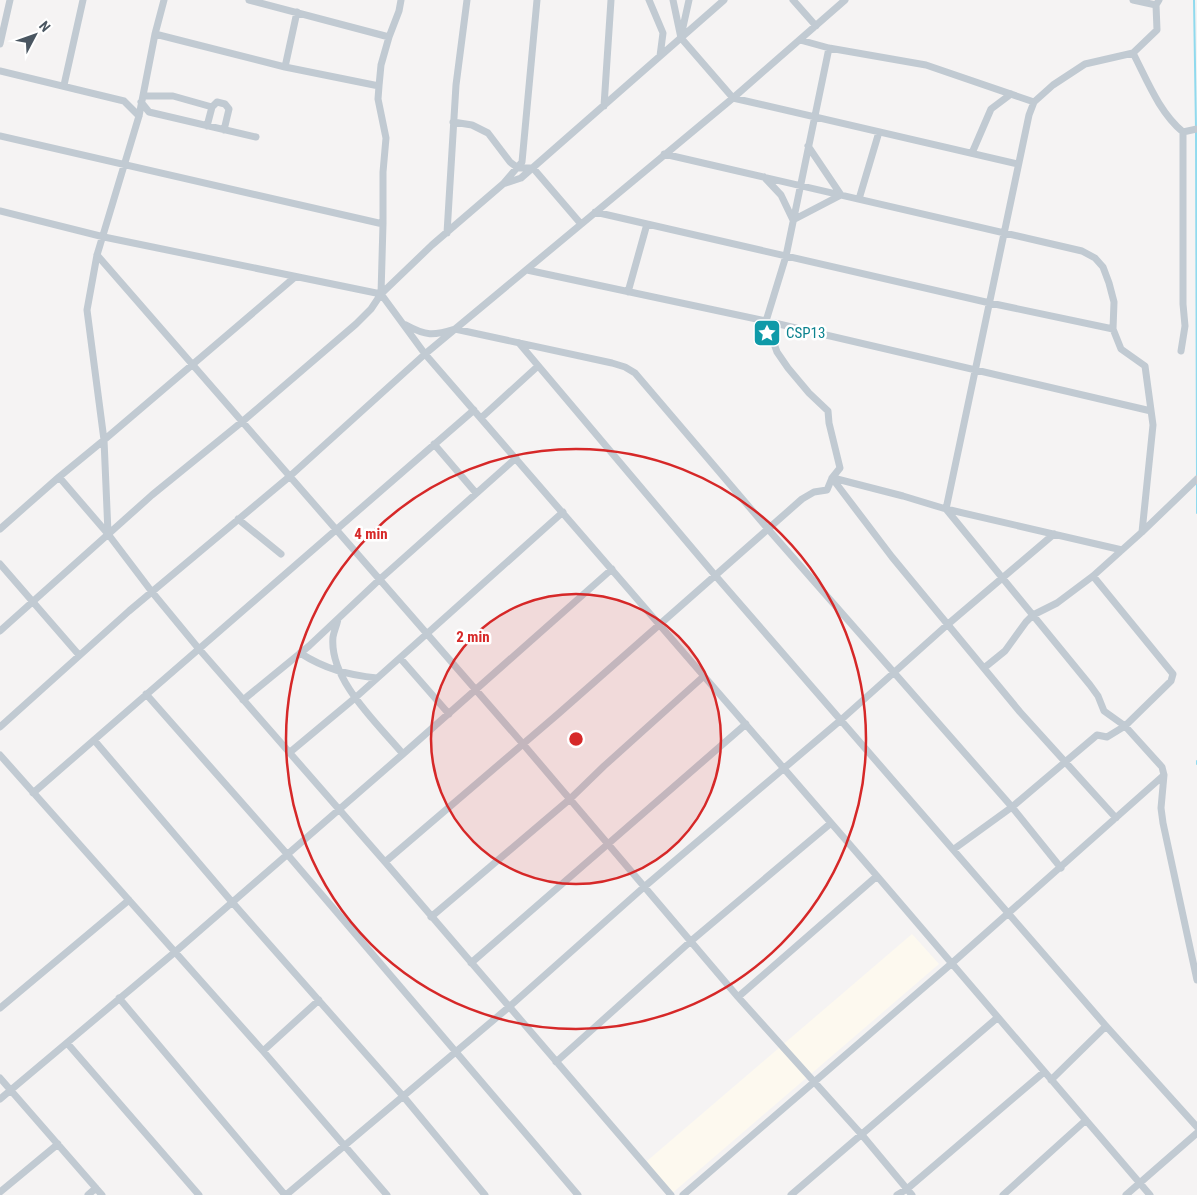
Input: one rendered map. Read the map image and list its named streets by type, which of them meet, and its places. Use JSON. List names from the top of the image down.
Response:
{
  "places": {
    "place": ["CSP13"]
  },
  "north": "top right",
  "rings": ["4 min", "2 min"]
}
